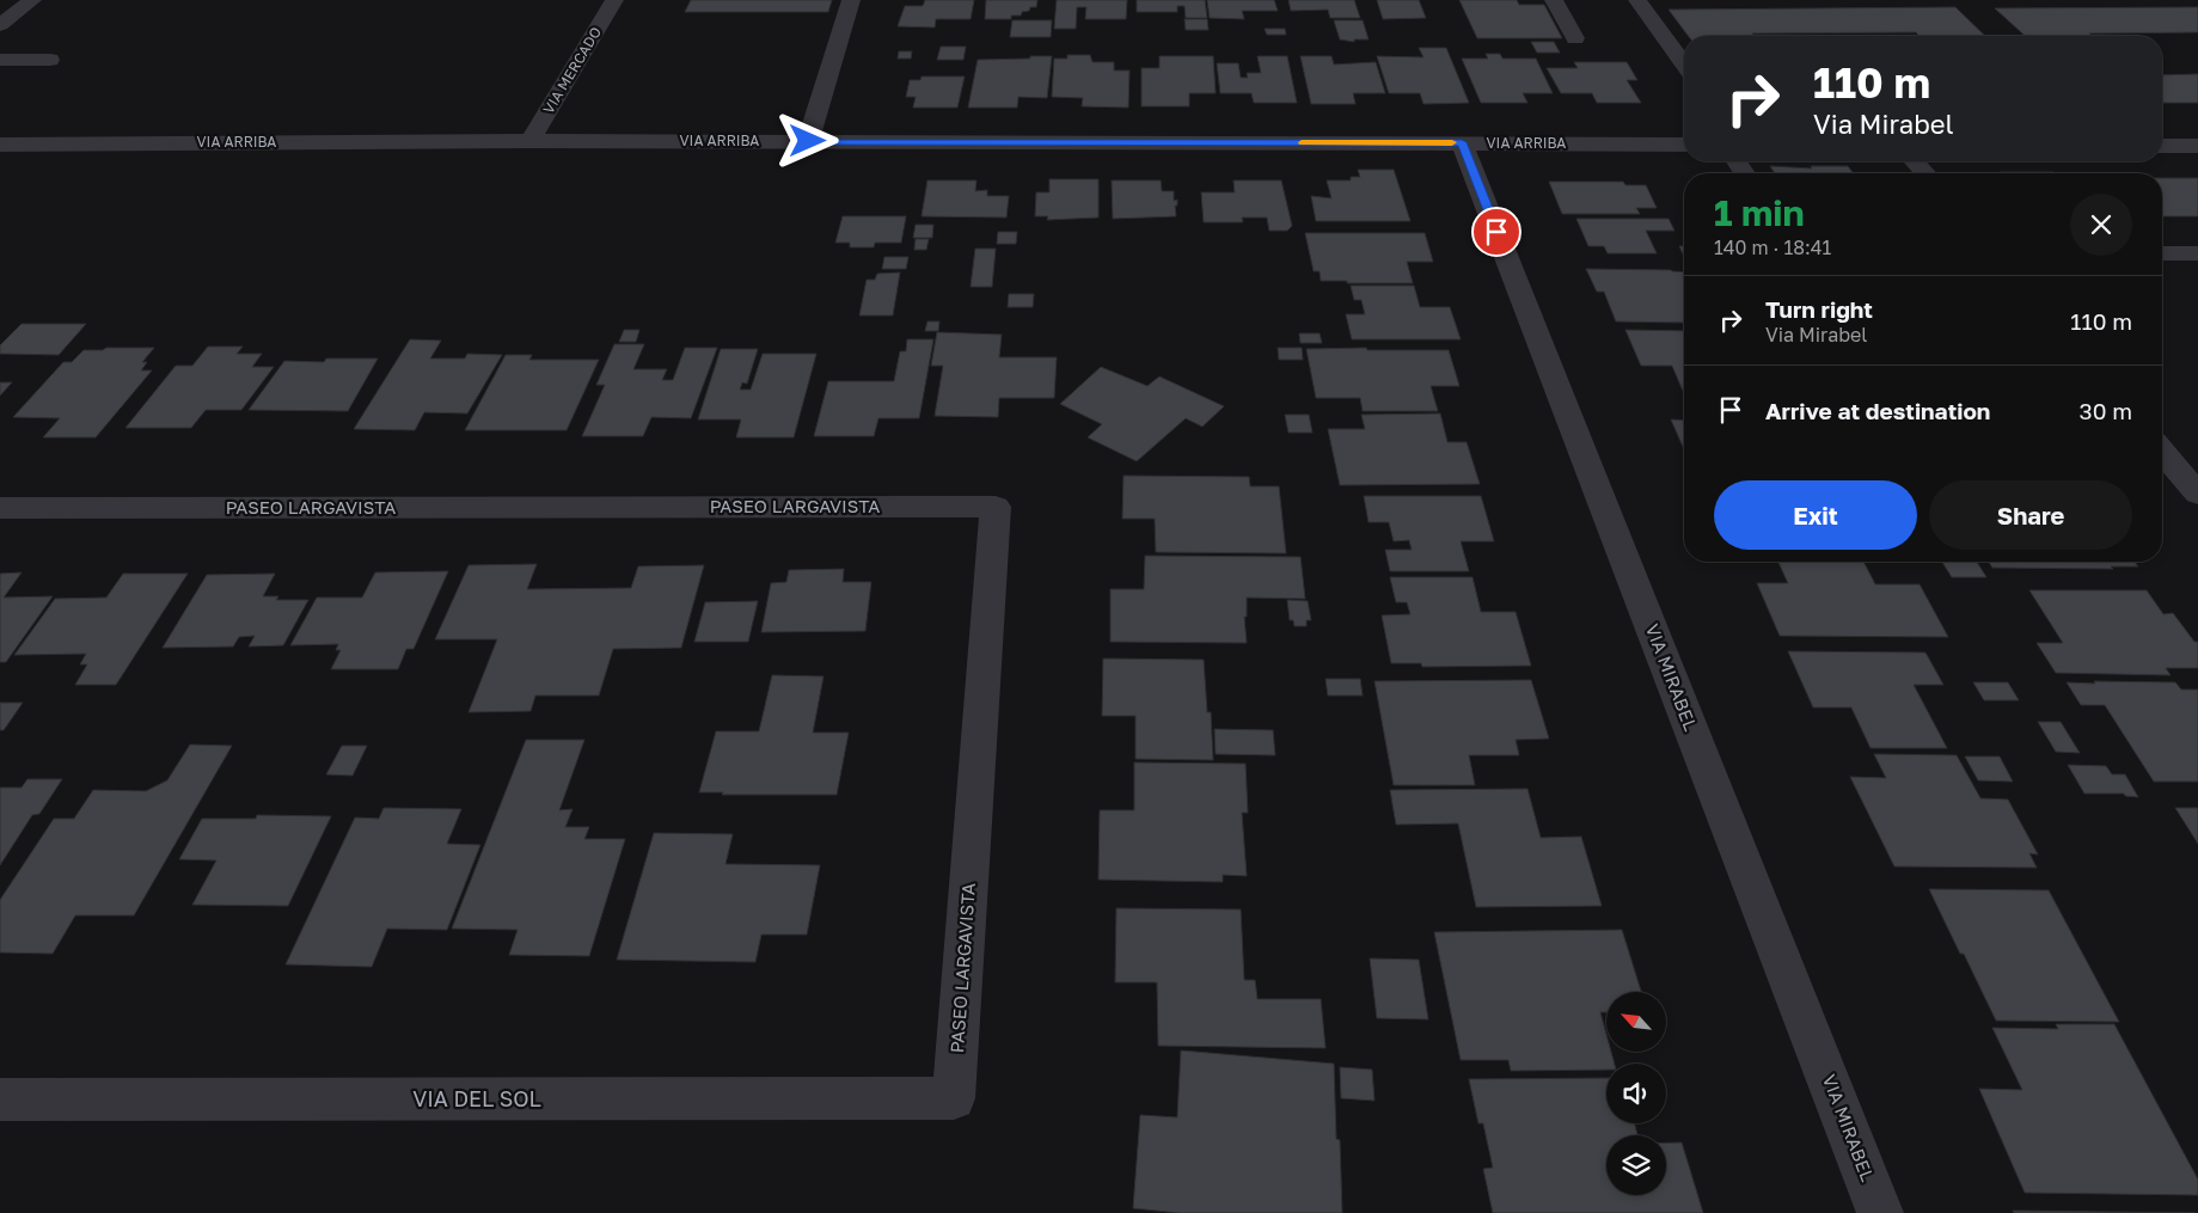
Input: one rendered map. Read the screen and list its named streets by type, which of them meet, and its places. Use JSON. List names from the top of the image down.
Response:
{
  "streets": {
    "street": [
      "VIA MERCADO",
      "VIA ARRIBA",
      "PASEO LARGAVISTA",
      "VIA MIRABEL",
      "VIA DEL SOL"
    ]
  },
  "crossings": [
    ["VIA MERCADO", "VIA ARRIBA"],
    ["VIA ARRIBA", "VIA MIRABEL"],
    ["PASEO LARGAVISTA", "VIA DEL SOL"]
  ],
  "north": "top left",
  "page": {
    "turn": ["110 m", "Via Mirabel"],
    "heading": ["1 min", "140 m · 18:41"],
    "list": [
      {
        "name": "Turn right",
        "note": "Via Mirabel",
        "value": "110 m"
      },
      {
        "name": "Arrive at destination",
        "value": "30 m"
      }
    ],
    "buttons": ["Exit", "Share"]
  }
}
